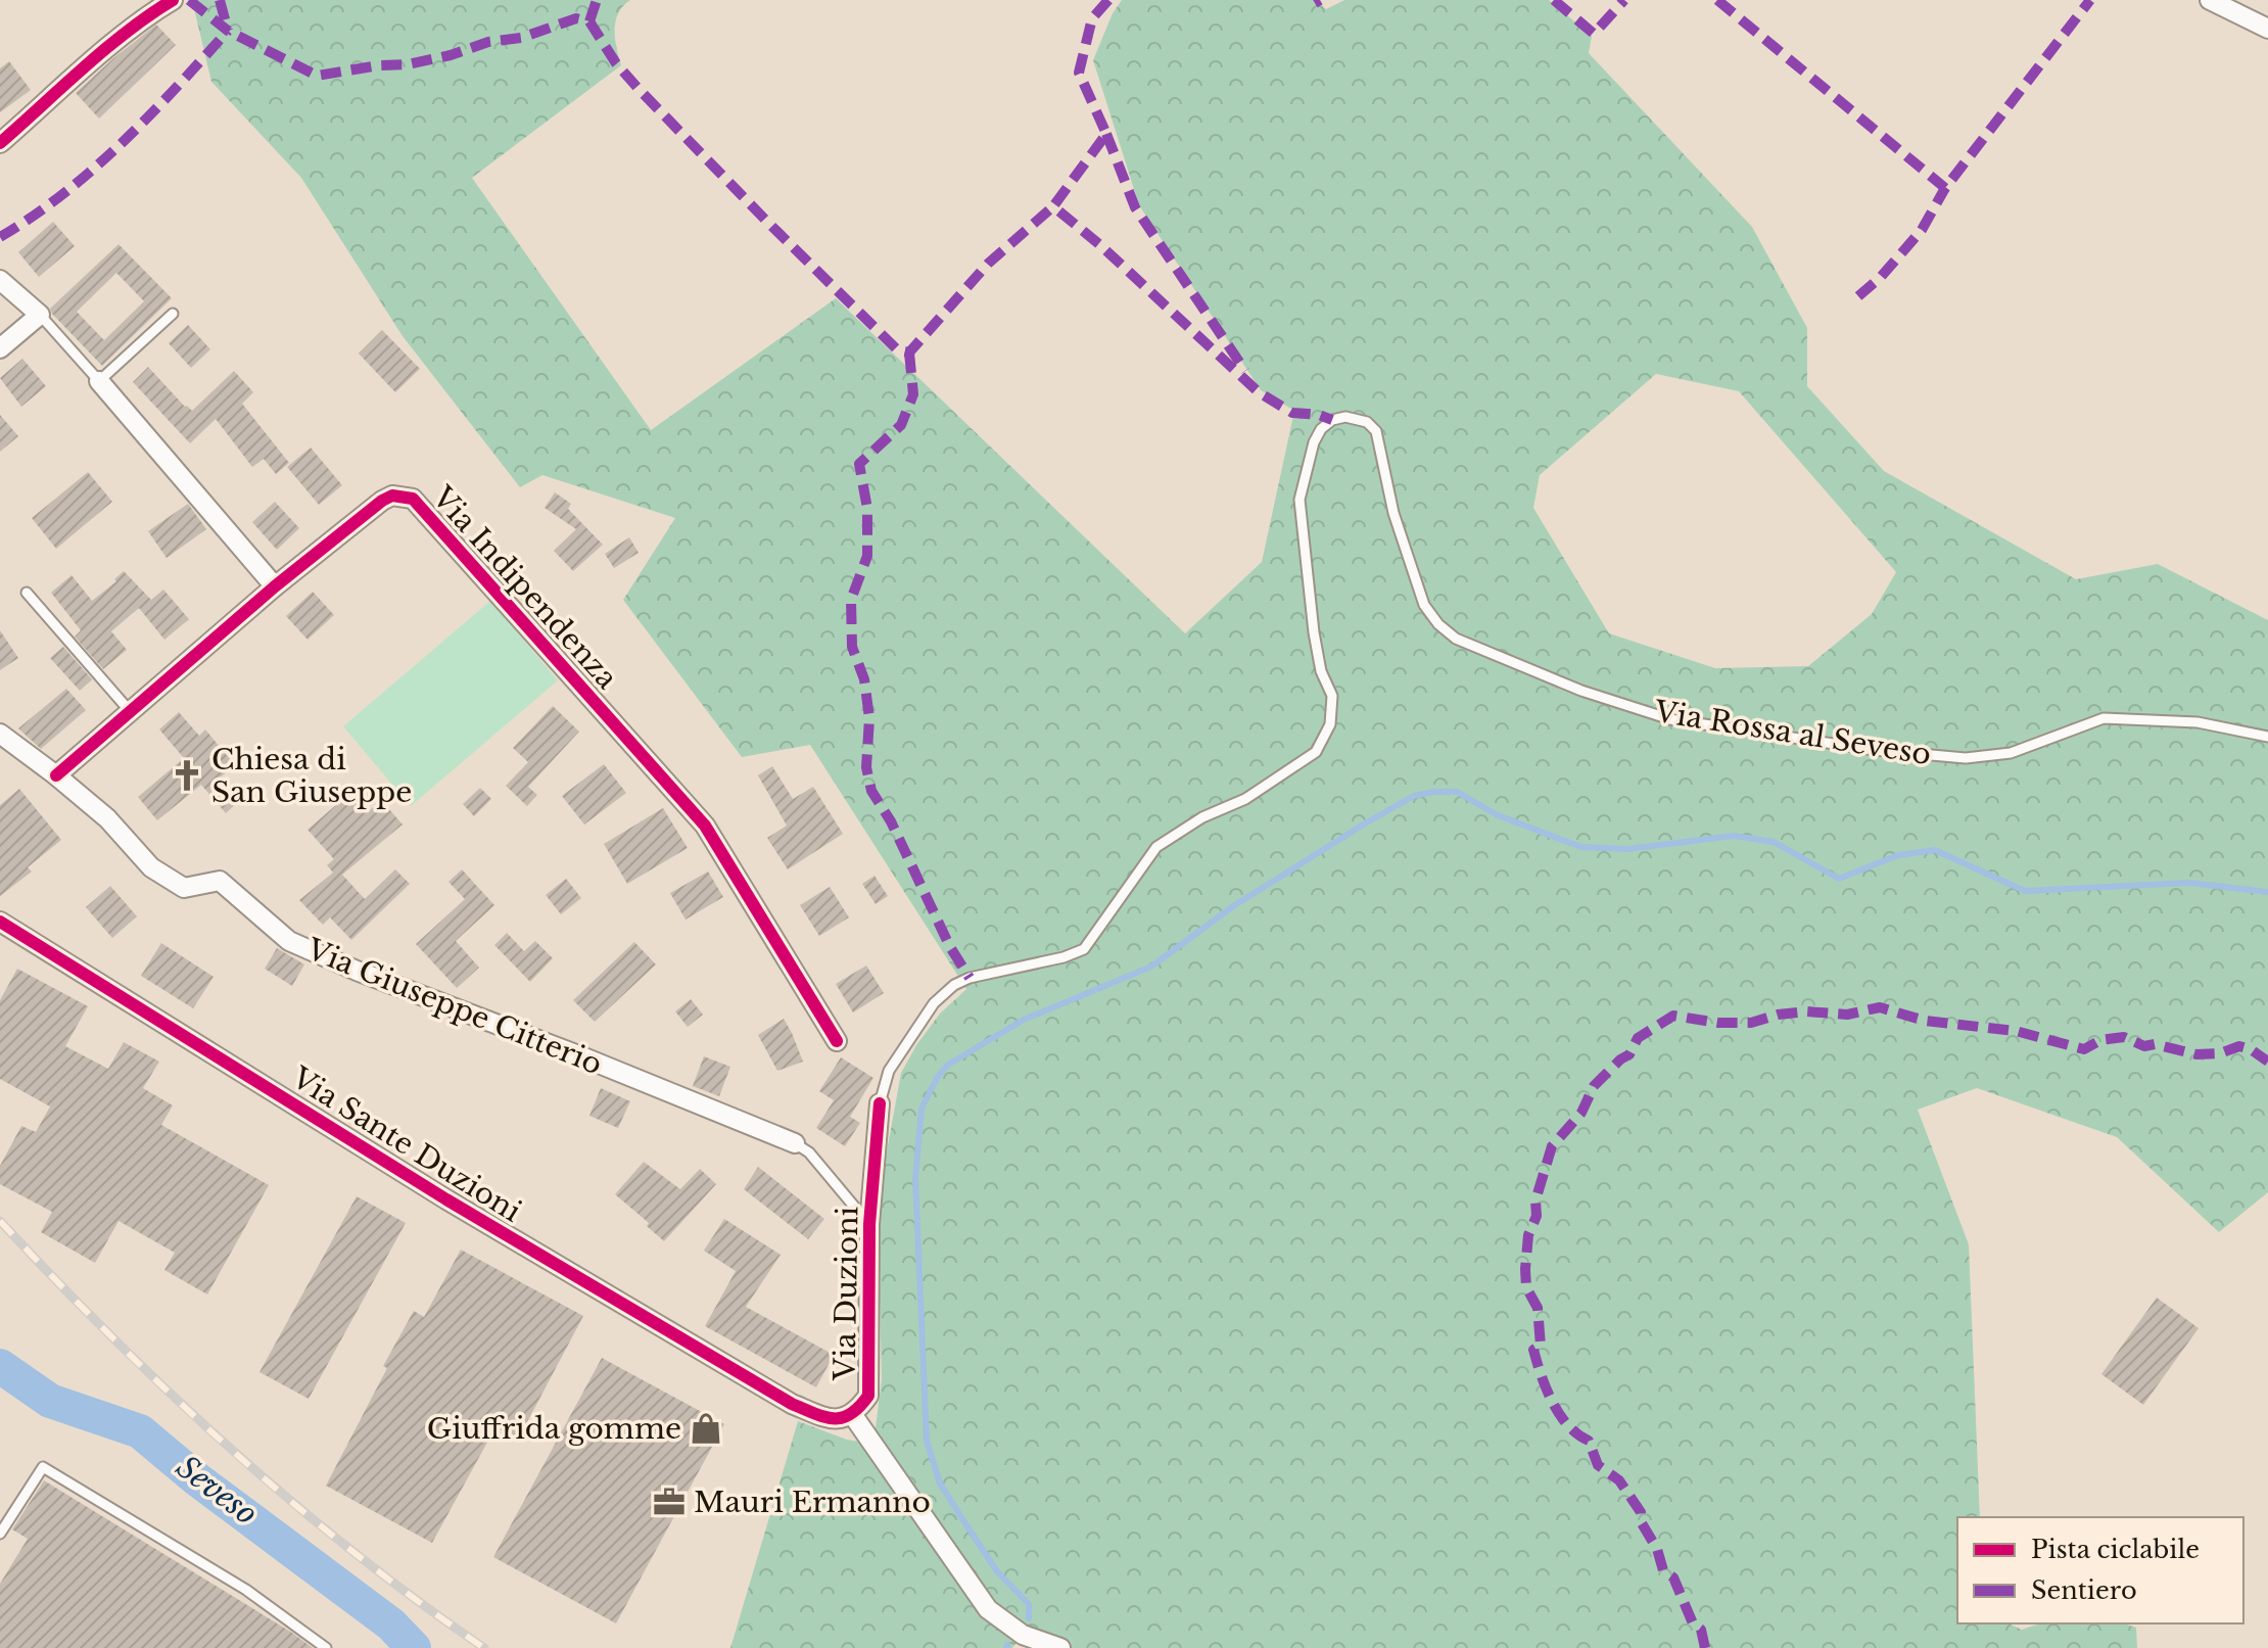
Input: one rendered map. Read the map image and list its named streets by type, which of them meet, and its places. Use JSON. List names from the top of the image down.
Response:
{
  "streets": {
    "street": [
      "Via Indipendenza",
      "Via Giuseppe Citterio",
      "Via Sante Duzioni",
      "Via Duzioni"
    ],
    "lane": ["Via Rossa al Seveso"]
  },
  "crossings": [
    ["Via Indipendenza", "Via Giuseppe Citterio"],
    ["Via Rossa al Seveso", "Via Duzioni"],
    ["Via Giuseppe Citterio", "Via Duzioni"],
    ["Via Sante Duzioni", "Via Duzioni"]
  ],
  "water": ["Seveso"],
  "places": {
    "church": ["Chiesa di San Giuseppe"],
    "shop": ["Giuffrida gomme"],
    "office": ["Mauri Ermanno"]
  },
  "legend": ["Pista ciclabile", "Sentiero"]
}
